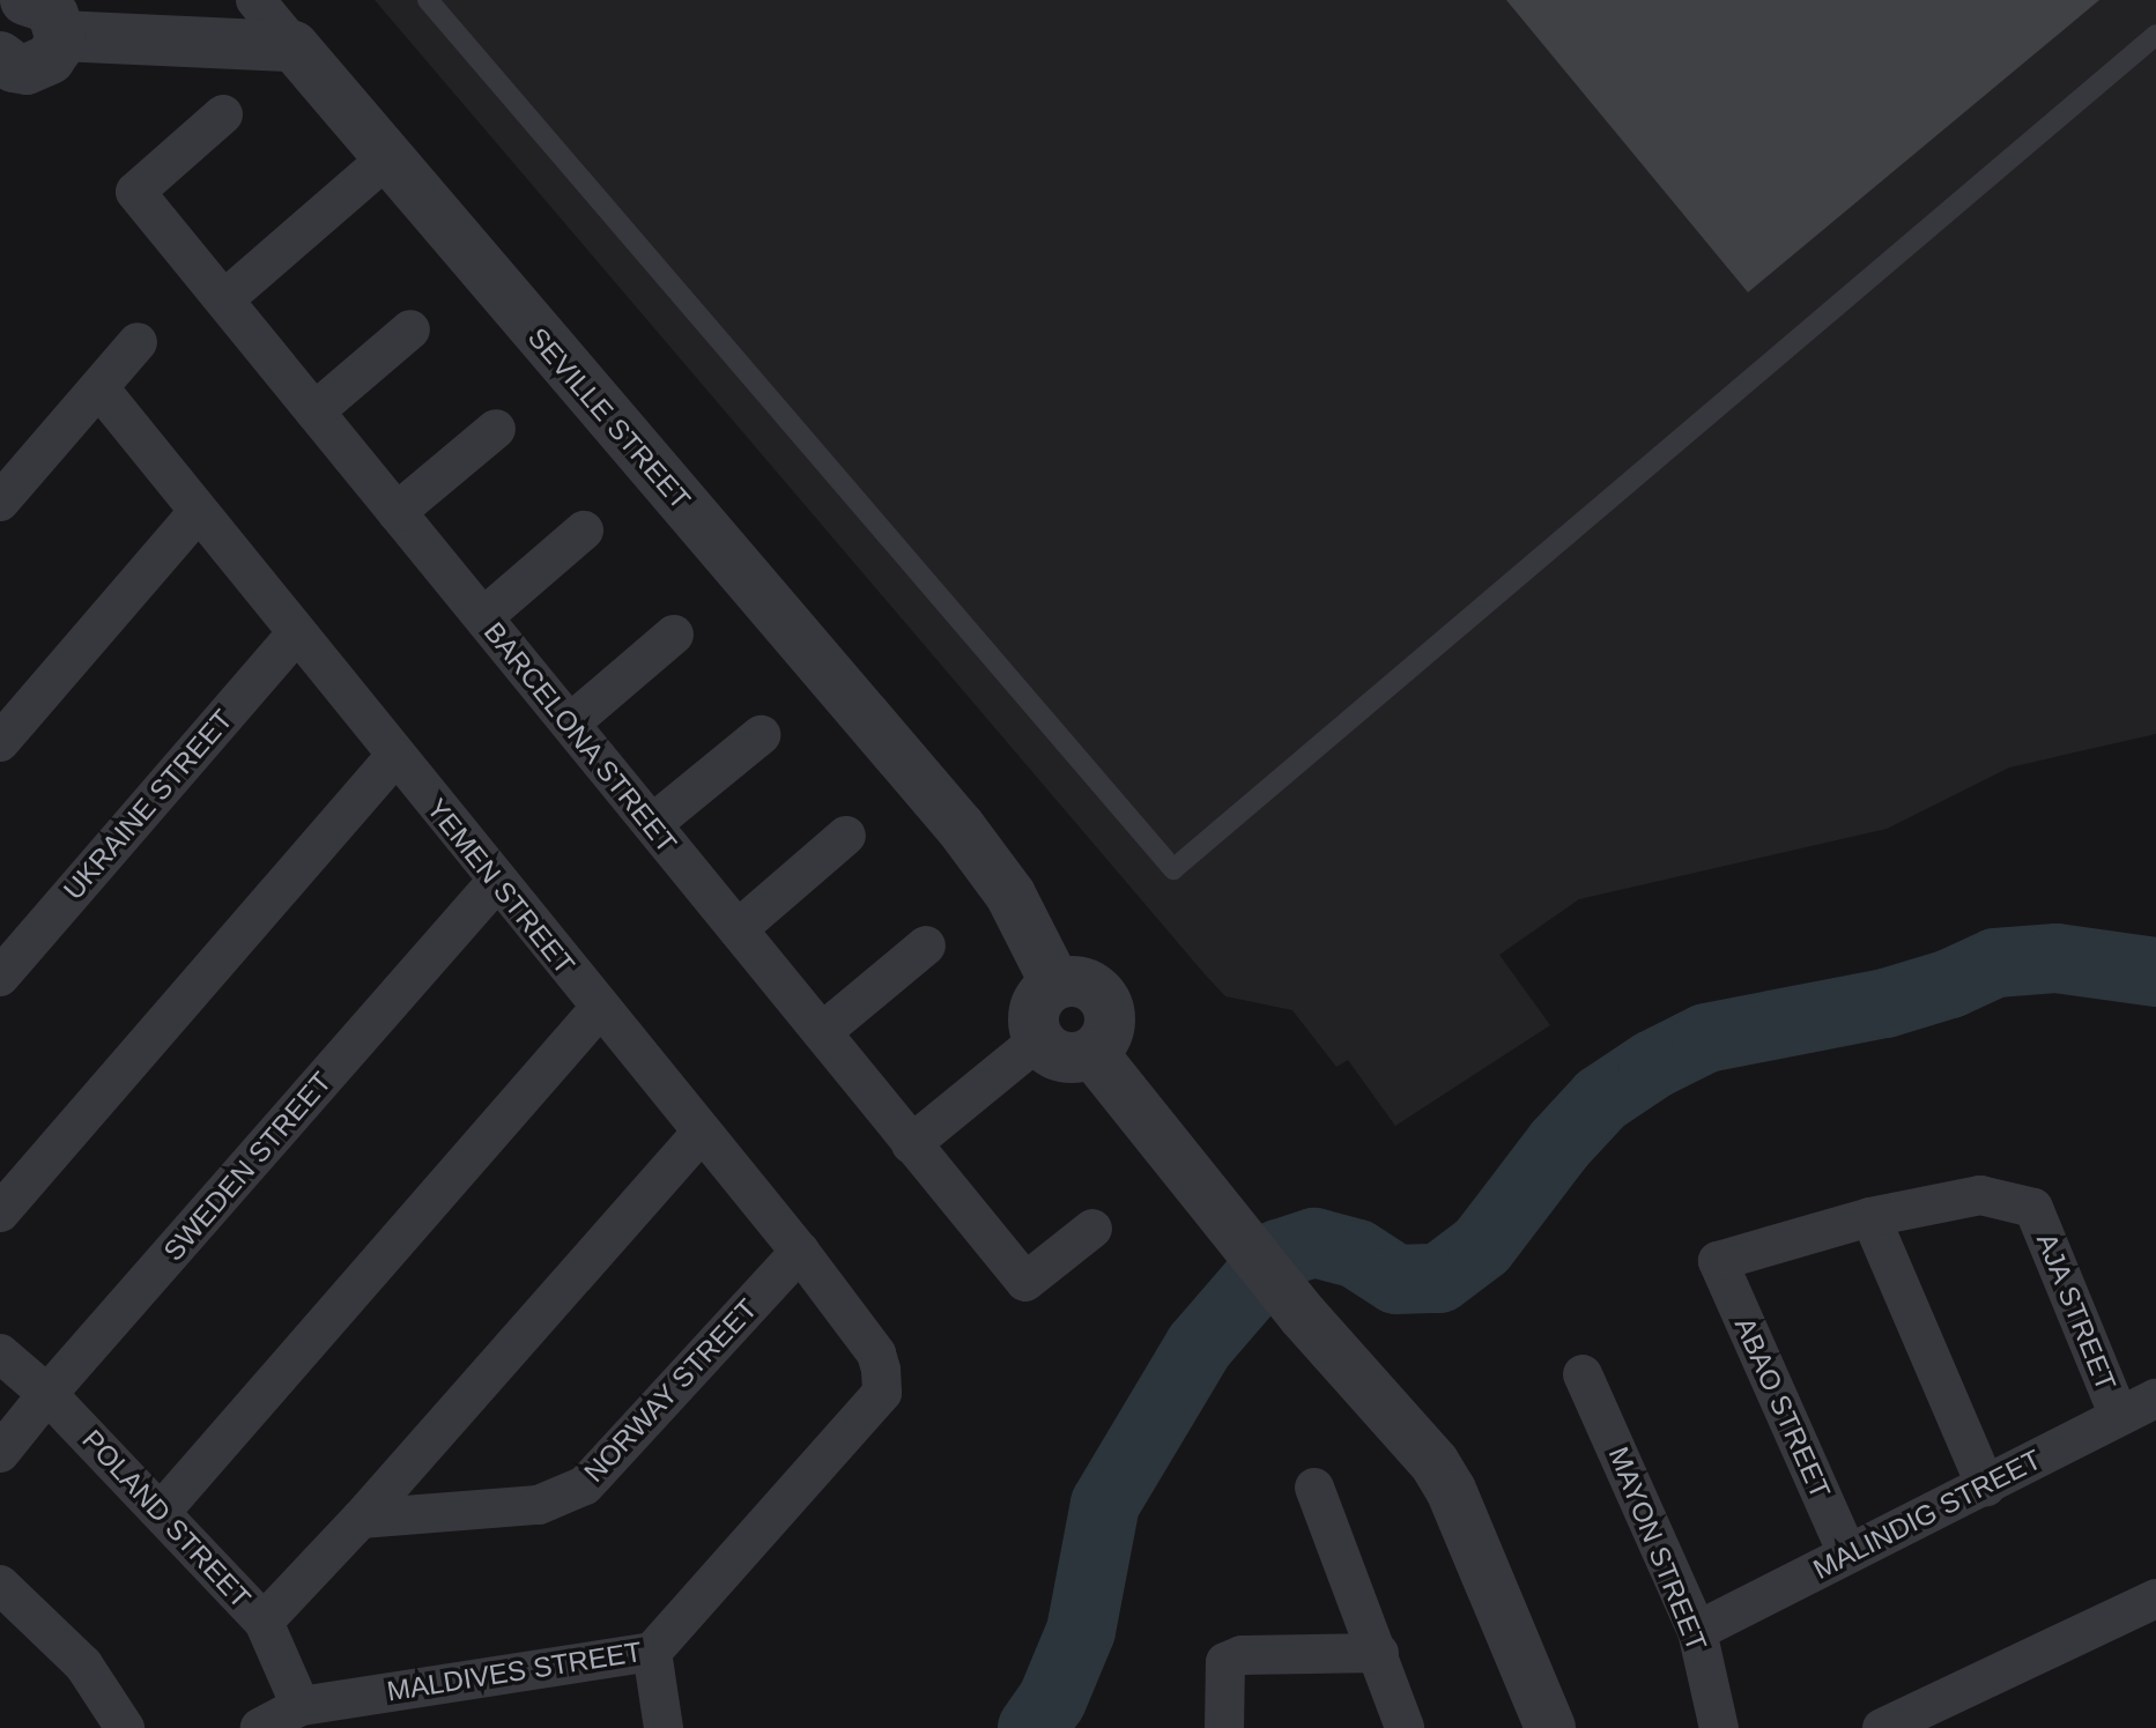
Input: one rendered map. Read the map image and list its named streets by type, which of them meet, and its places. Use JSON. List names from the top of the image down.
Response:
{
  "streets": {
    "street": [
      "SEVILLE STREET",
      "BARCELONA STREET",
      "UKRAINE STREET",
      "YEMEN STREET",
      "SWEDEN STREET",
      "AJA STREET",
      "NORWAY STREET",
      "ABAO STREET",
      "MALINDIG STREET",
      "POLAND STREET",
      "MAYON STREET",
      "MALDIVES STREET"
    ]
  },
  "crossings": [
    ["UKRAINE STREET", "YEMEN STREET"],
    ["YEMEN STREET", "SWEDEN STREET"],
    ["YEMEN STREET", "NORWAY STREET"],
    ["YEMEN STREET", "MALDIVES STREET"],
    ["SWEDEN STREET", "POLAND STREET"],
    ["AJA STREET", "ABAO STREET"],
    ["AJA STREET", "MALINDIG STREET"],
    ["ABAO STREET", "MALINDIG STREET"],
    ["MALINDIG STREET", "MAYON STREET"],
    ["POLAND STREET", "MALDIVES STREET"]
  ]
}
